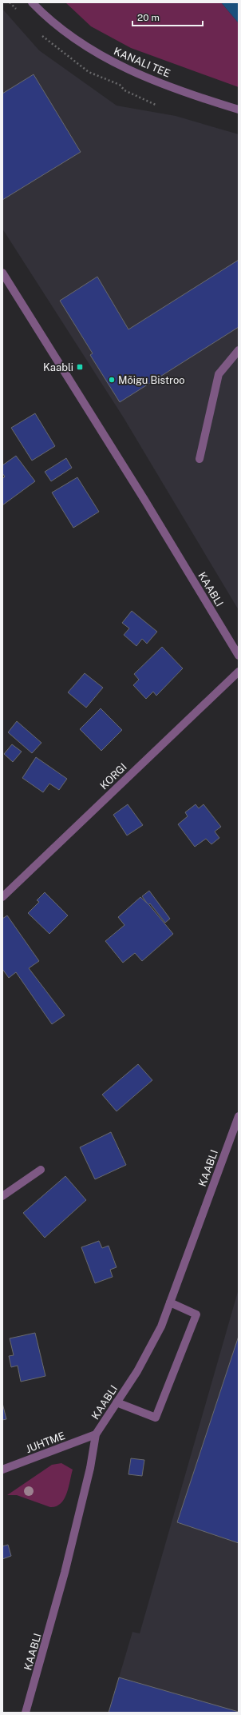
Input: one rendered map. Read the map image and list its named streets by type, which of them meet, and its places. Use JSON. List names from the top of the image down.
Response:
{
  "streets": {
    "street": [
      "KANALI TEE",
      "KAABLI",
      "KORGI",
      "JUHTME"
    ]
  },
  "crossings": [
    ["KAABLI", "JUHTME"]
  ],
  "places": {
    "transit": ["Kaabli"],
    "other": ["Mõigu Bistroo"]
  },
  "scale_bar": "20 m"
}
